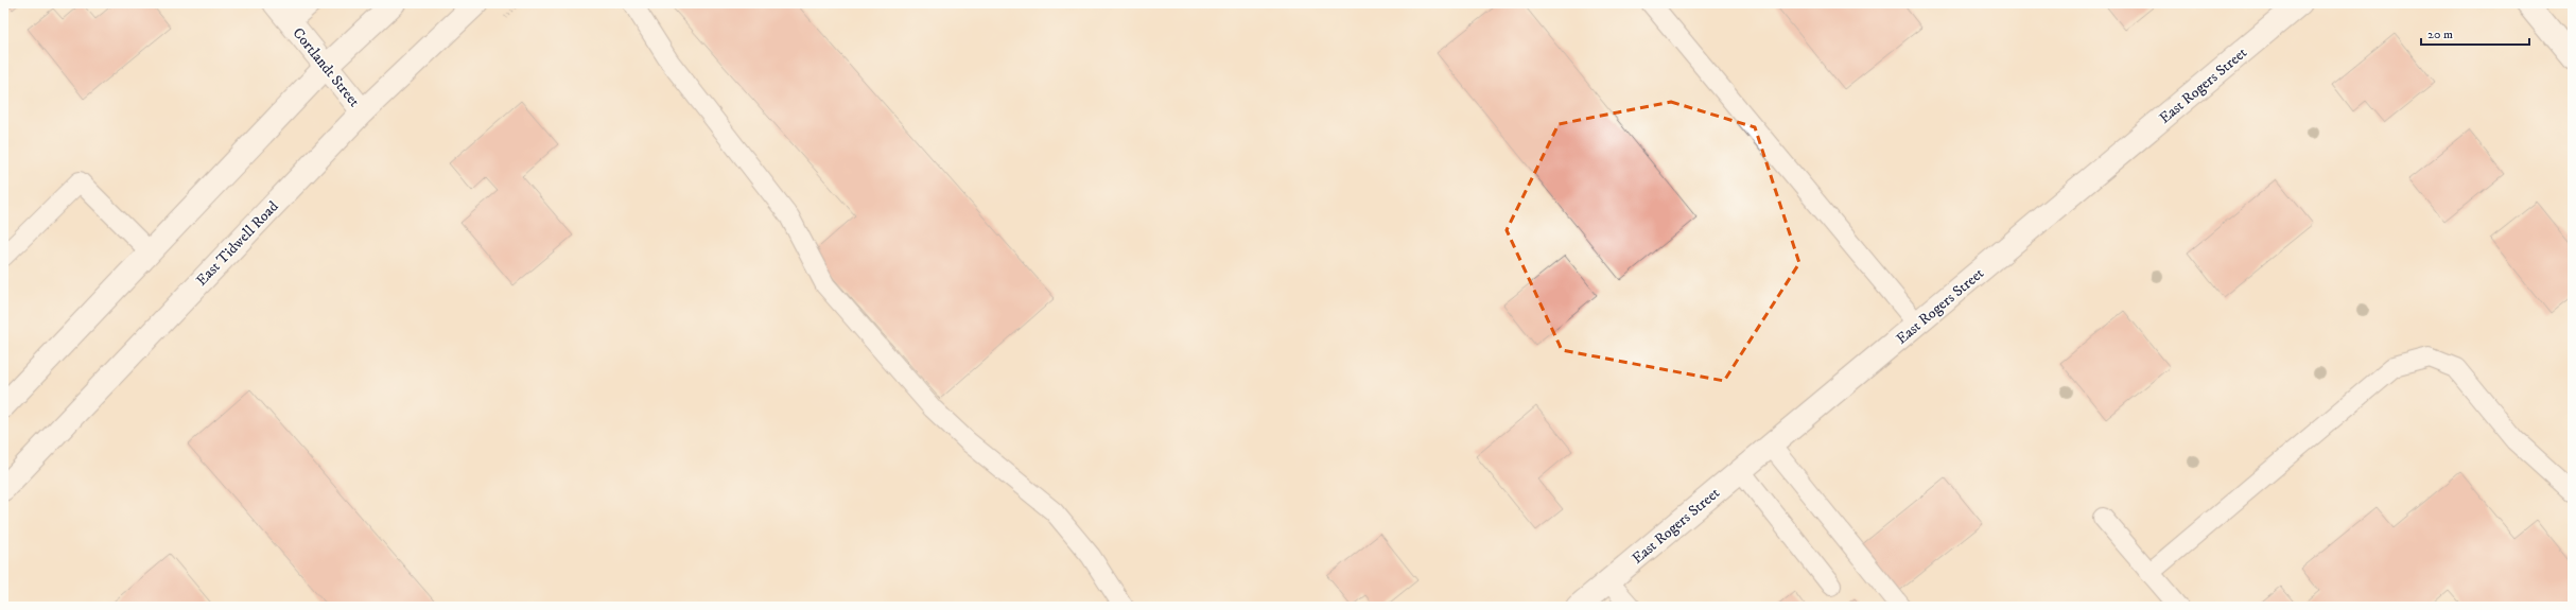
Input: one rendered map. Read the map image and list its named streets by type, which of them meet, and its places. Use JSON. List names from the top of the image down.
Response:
{
  "streets": {
    "main road": ["Cortlandt Street", "East Rogers Street", "East Tidwell Road"]
  },
  "crossings": [
    ["Cortlandt Street", "East Tidwell Road"]
  ],
  "scale_bar": "20 m"
}
